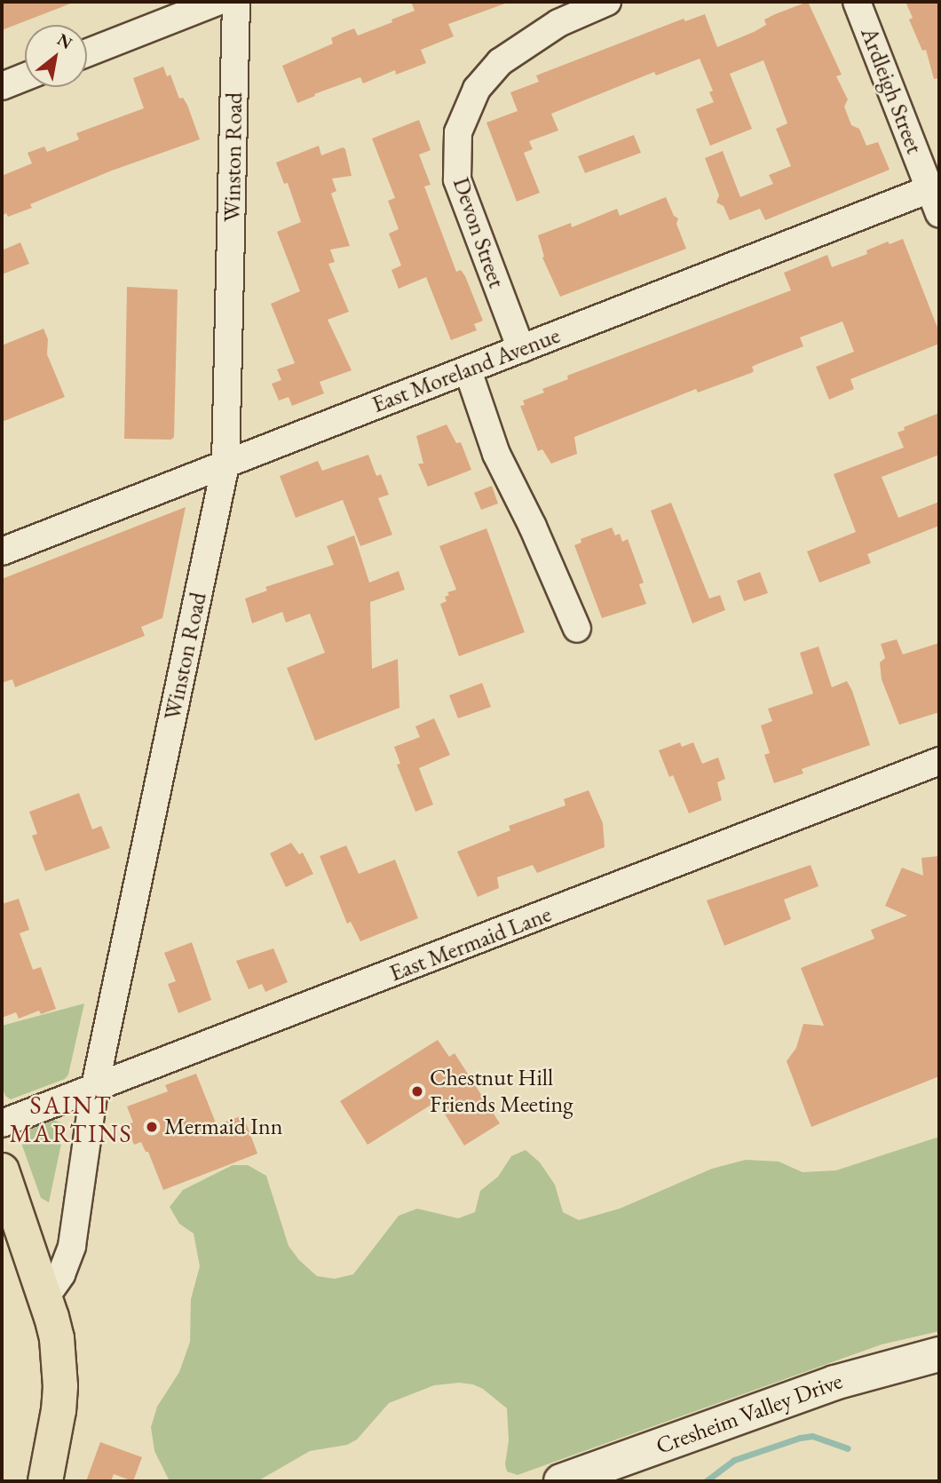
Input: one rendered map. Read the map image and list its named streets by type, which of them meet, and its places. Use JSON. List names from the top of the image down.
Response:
{
  "streets": {
    "main road": ["Cresheim Valley Drive"],
    "street": [
      "Ardleigh Street",
      "Winston Road",
      "Devon Street",
      "East Moreland Avenue",
      "East Mermaid Lane"
    ]
  },
  "crossings": [
    ["Ardleigh Street", "East Moreland Avenue"],
    ["Winston Road", "East Moreland Avenue"],
    ["Winston Road", "East Mermaid Lane"],
    ["Devon Street", "East Moreland Avenue"]
  ],
  "districts": ["SAINT MARTINS"],
  "places": ["Chestnut Hill Friends Meeting", "Mermaid Inn"],
  "north": "top right"
}
